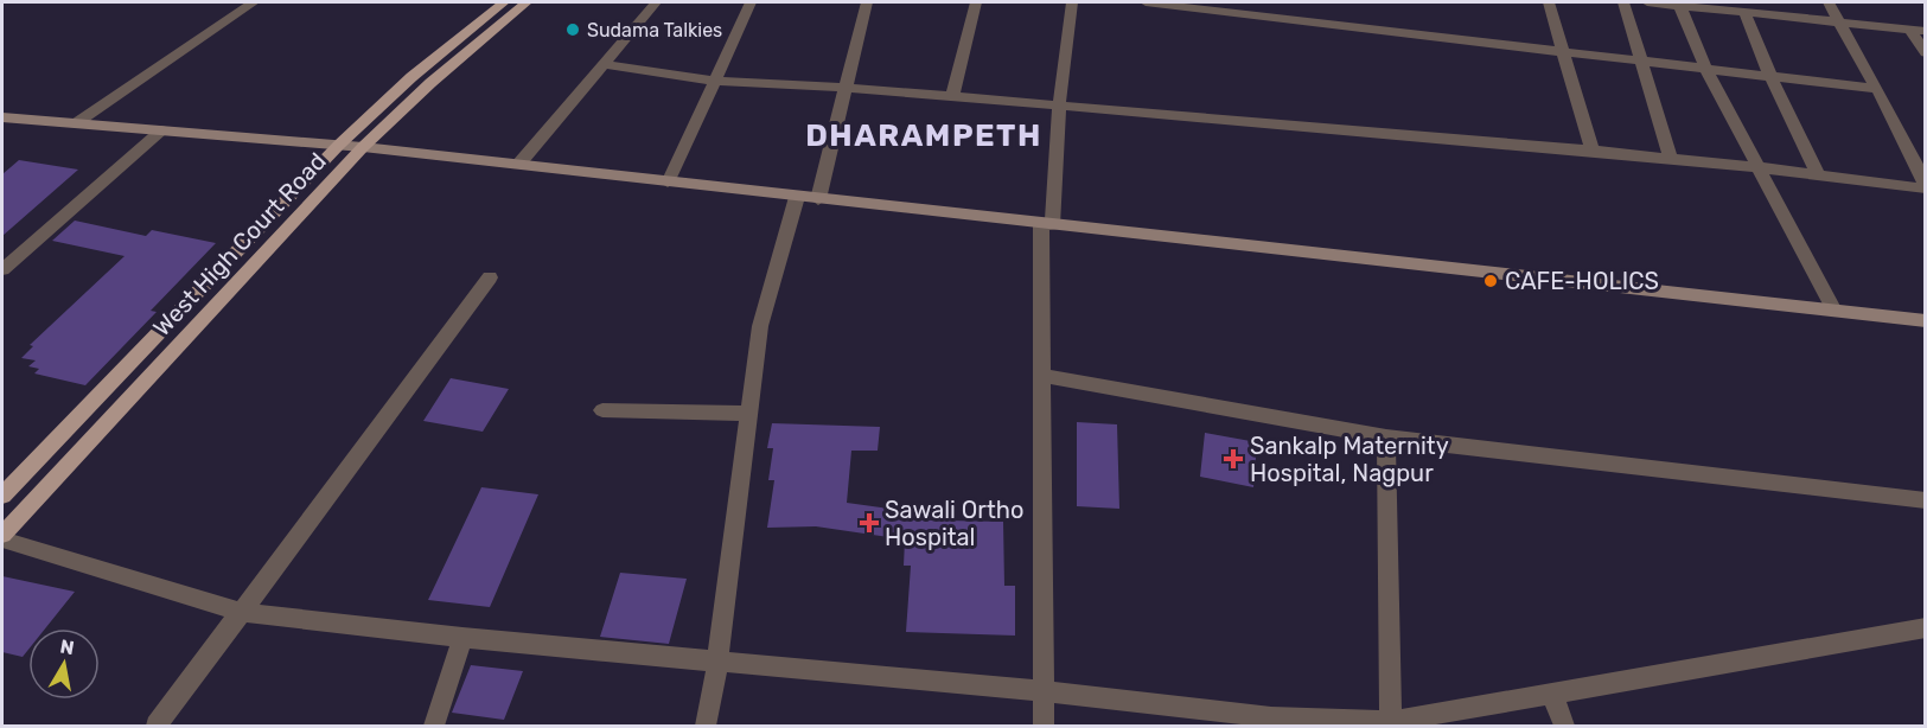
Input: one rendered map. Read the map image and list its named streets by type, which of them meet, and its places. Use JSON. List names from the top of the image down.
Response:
{
  "streets": {
    "main road": ["West High Court Road"]
  },
  "districts": ["DHARAMPETH"],
  "places": {
    "other": ["Sudama Talkies", "CAFE-HOLICS"],
    "health": ["Sankalp Maternity Hospital, Nagpur", "Sawali Ortho Hospital"]
  },
  "north": "top"
}
